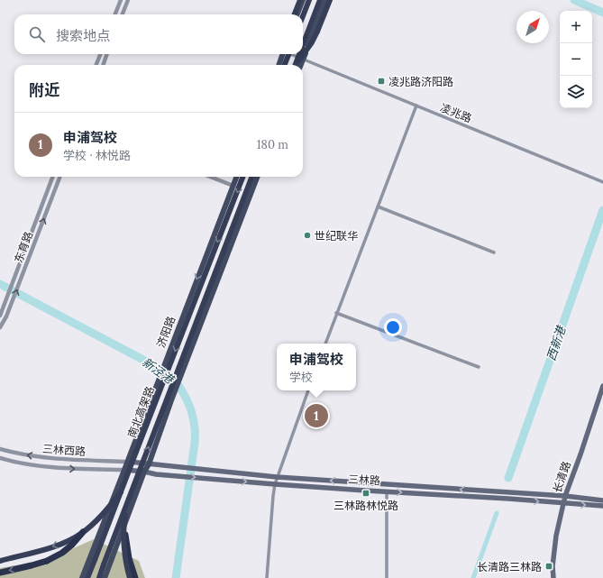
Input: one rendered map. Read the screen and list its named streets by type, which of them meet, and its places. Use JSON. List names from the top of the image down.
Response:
{
  "streets": {
    "highway": ["南北高架路"],
    "main road": ["济阳路", "长清路", "三林路"],
    "street": ["凌兆路", "东育路", "三林西路"]
  },
  "crossings": [
    ["济阳路", "三林西路"],
    ["济阳路", "三林路"],
    ["三林西路", "三林路"],
    ["长清路", "三林路"]
  ],
  "water": ["西新港", "新泾港"],
  "places": {
    "transit": ["凌兆路济阳路", "三林路林悦路", "长清路三林路"],
    "other": ["世纪联华"]
  },
  "north": "top right",
  "page": {
    "map_buttons": ["+", "−"],
    "search": "搜索地点",
    "heading": "附近",
    "list": [
      {
        "mark": "1",
        "name": "申浦驾校",
        "note": "学校 · 林悦路",
        "value": "180 m"
      }
    ],
    "popup": ["申浦驾校", "学校"],
    "pins": "1"
  }
}
